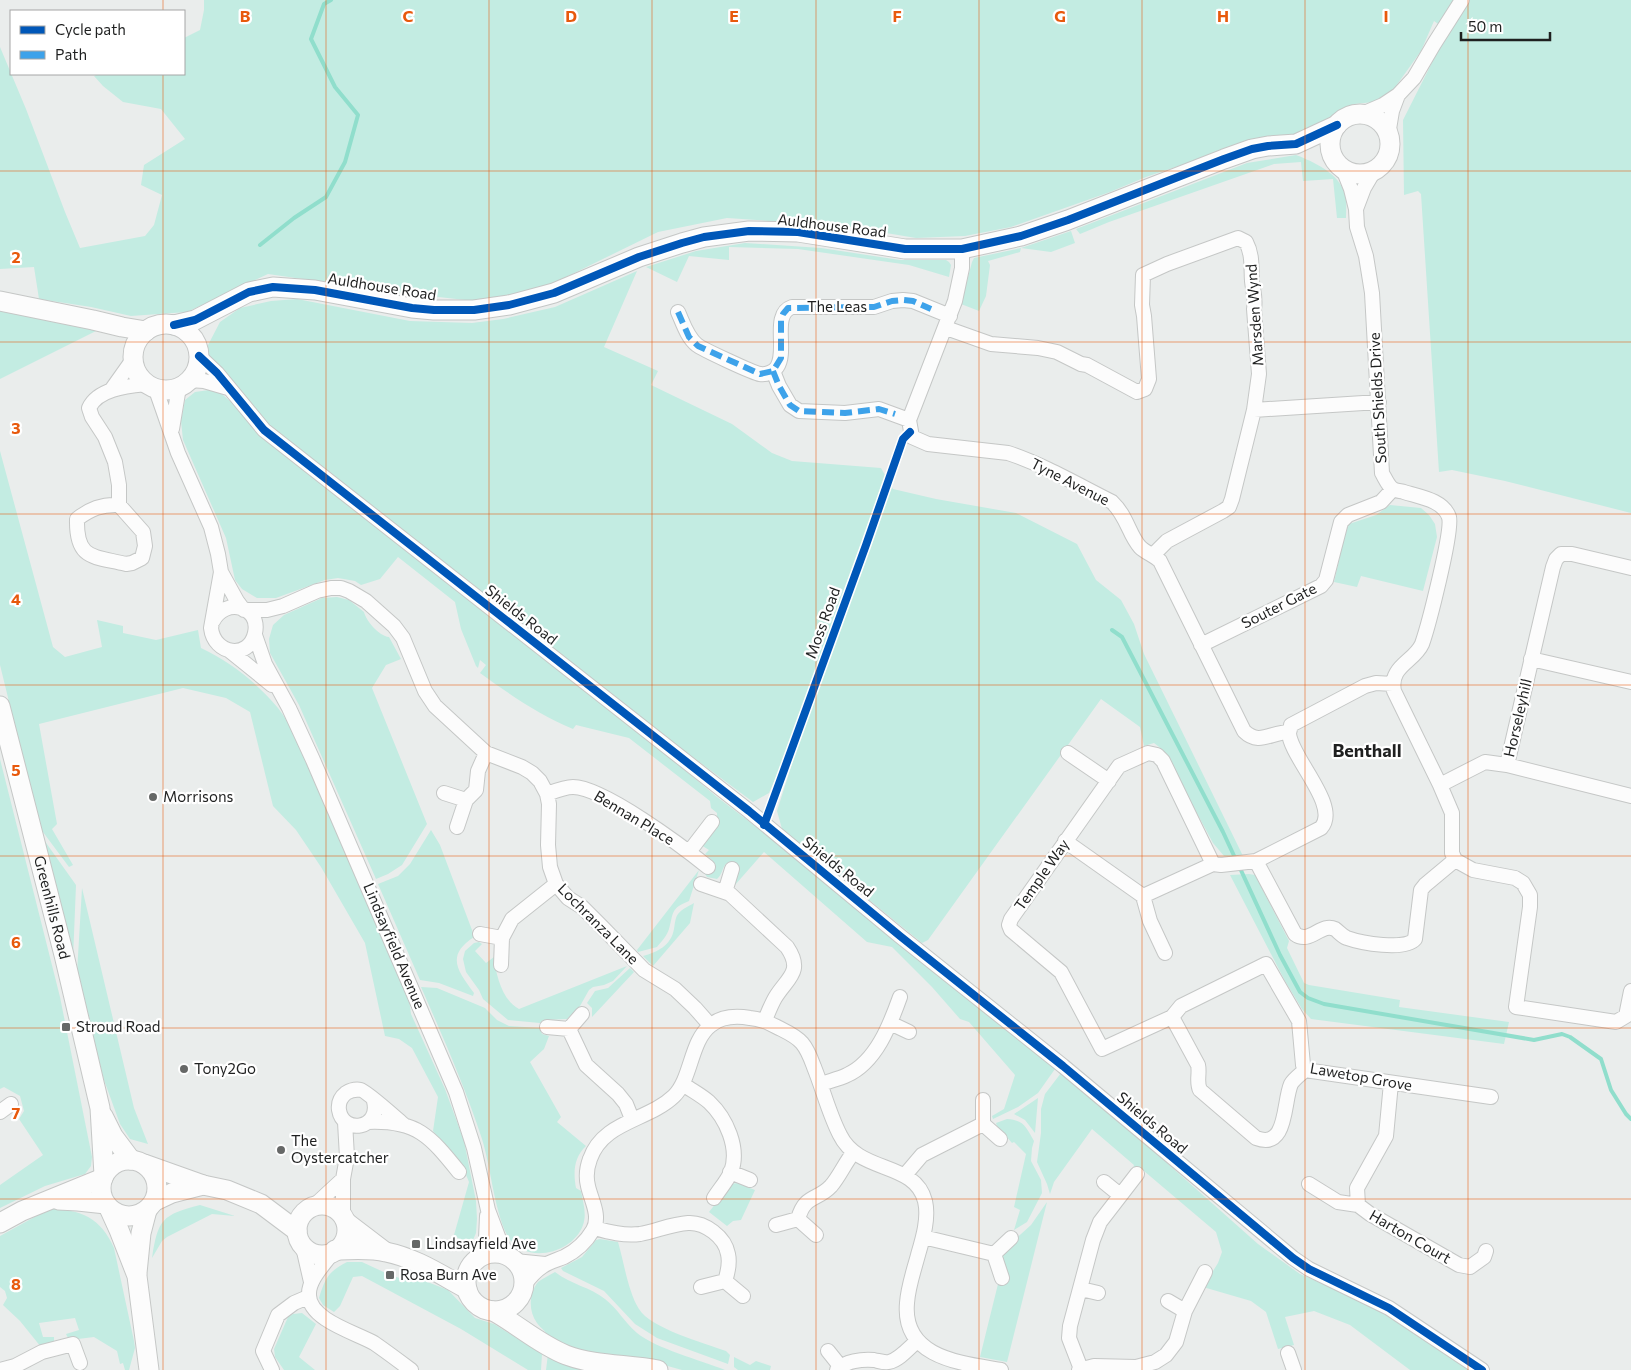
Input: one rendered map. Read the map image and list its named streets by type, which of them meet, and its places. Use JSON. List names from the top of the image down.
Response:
{
  "streets": {
    "street": [
      "Auldhouse Road",
      "The Leas",
      "Marsden Wynd",
      "South Shields Drive",
      "Tyne Avenue",
      "Souter Gate",
      "Shields Road",
      "Horseleyhill",
      "Bennan Place",
      "Temple Way",
      "Greenhills Road",
      "Lochranza Lane",
      "Lindsayfield Avenue",
      "Lawetop Grove",
      "Harton Court"
    ],
    "cycle path": ["Moss Road"]
  },
  "crossings": [
    ["Auldhouse Road", "South Shields Drive"],
    ["Auldhouse Road", "Shields Road"],
    ["Auldhouse Road", "Lindsayfield Avenue"],
    ["The Leas", "Marsden Wynd"],
    ["South Shields Drive", "Souter Gate"],
    ["Tyne Avenue", "Souter Gate"],
    ["Shields Road", "Lindsayfield Avenue"],
    ["Bennan Place", "Lochranza Lane"],
    ["Temple Way", "Lawetop Grove"],
    ["Lawetop Grove", "Harton Court"]
  ],
  "districts": ["Benthall"],
  "places": {
    "other": ["Morrisons", "Tony2Go", "The Oystercatcher"],
    "transit": ["Stroud Road", "Lindsayfield Ave", "Rosa Burn Ave"]
  },
  "legend": ["Cycle path", "Path"],
  "scale_bar": "50 m",
  "grid": {
    "columns": [
      "B",
      "C",
      "D",
      "E",
      "F",
      "G",
      "H",
      "I"
    ],
    "rows": [
      "2",
      "3",
      "4",
      "5",
      "6",
      "7",
      "8"
    ]
  }
}
